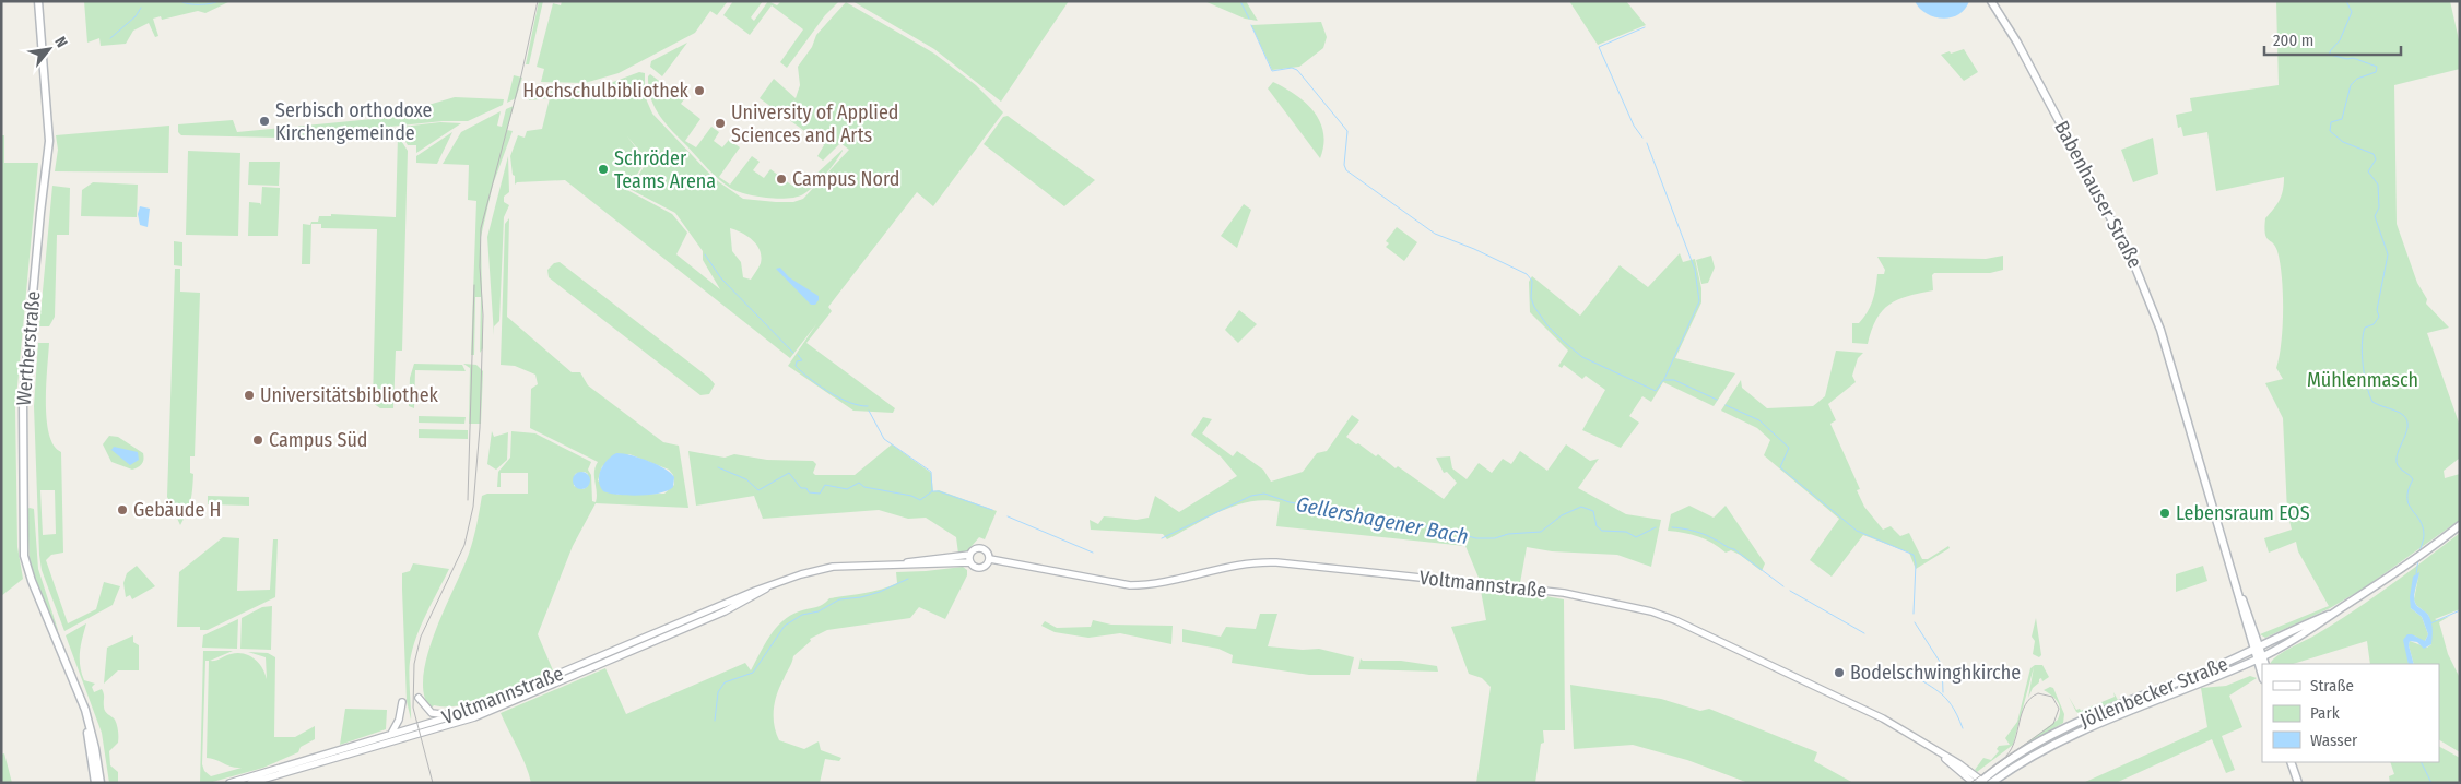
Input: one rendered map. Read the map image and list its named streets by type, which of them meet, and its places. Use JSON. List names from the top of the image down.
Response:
{
  "streets": {
    "main road": ["Babenhauser Straße", "Wertherstraße", "Jöllenbecker Straße"],
    "street": ["Voltmannstraße"]
  },
  "crossings": [
    ["Voltmannstraße", "Jöllenbecker Straße"]
  ],
  "water": ["Gellershagener Bach"],
  "parks": ["Mühlenmasch"],
  "places": [
    "Hochschulbibliothek",
    "Serbisch orthodoxe Kirchengemeinde",
    "University of Applied Sciences and Arts",
    "Schröder Teams Arena",
    "Campus Nord",
    "Universitätsbibliothek",
    "Campus Süd",
    "Gebäude H",
    "Lebensraum EOS",
    "Bodelschwinghkirche"
  ],
  "legend": ["Straße", "Park", "Wasser"],
  "scale_bar": "200 m",
  "north": "top right"
}
